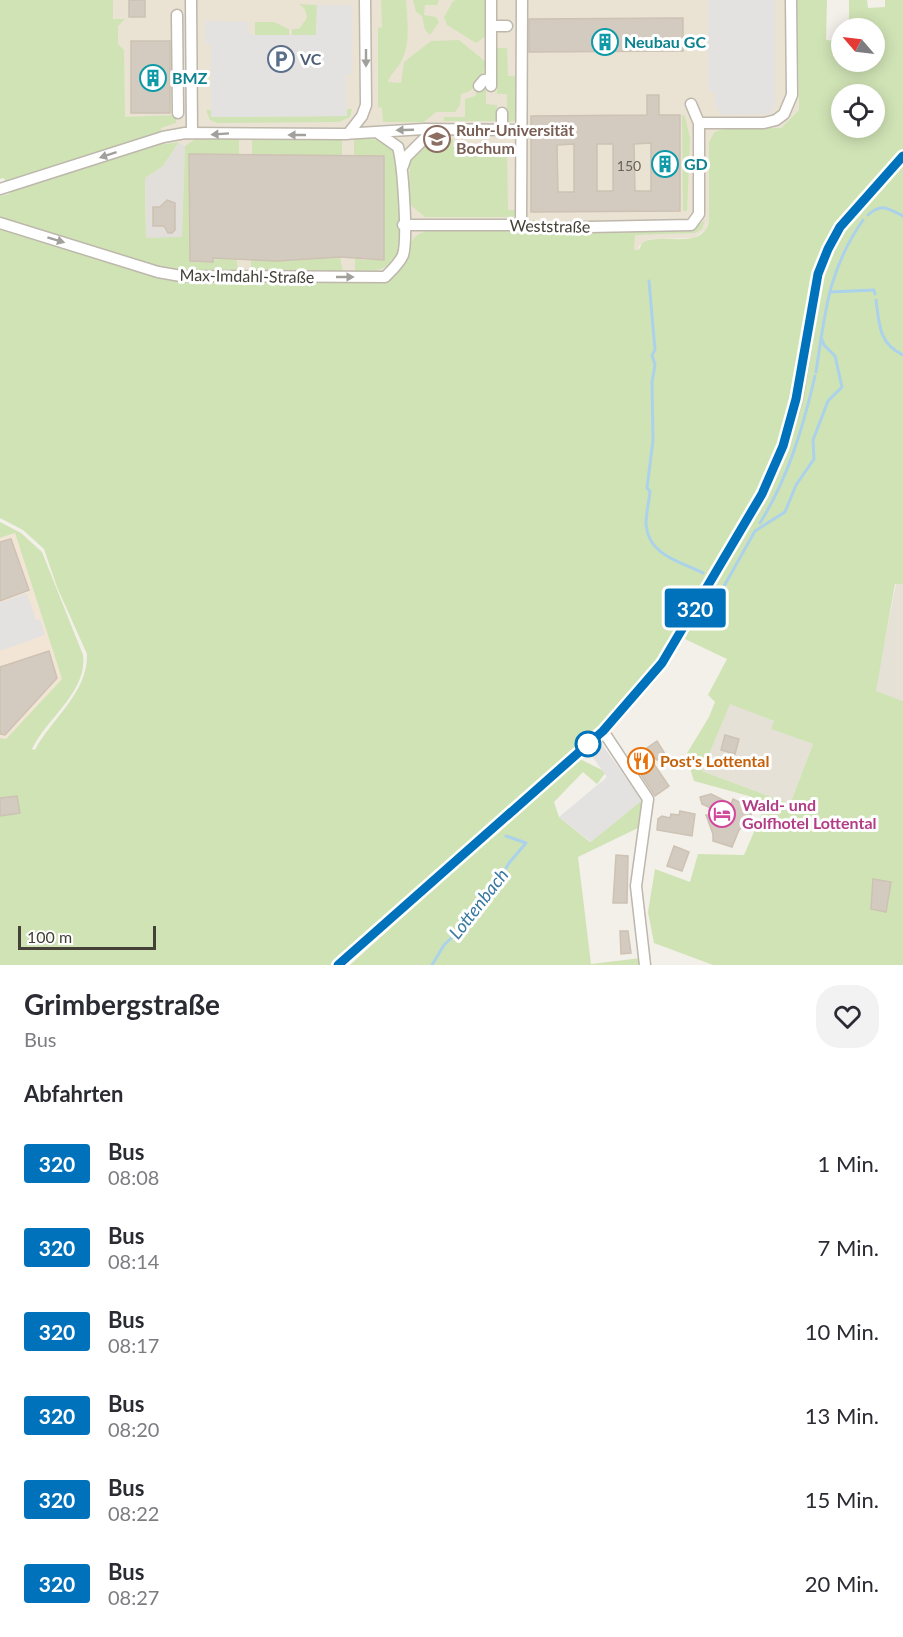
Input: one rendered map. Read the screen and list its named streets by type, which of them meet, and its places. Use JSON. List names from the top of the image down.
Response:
{
  "streets": {
    "street": ["Weststraße", "Max-Imdahl-Straße"]
  },
  "crossings": [
    ["Weststraße", "Max-Imdahl-Straße"]
  ],
  "one_way": ["Max-Imdahl-Straße"],
  "water": ["Lottenbach"],
  "places": {
    "building": ["Neubau GC", "BMZ", "GD"],
    "parking": ["VC"],
    "school or university": ["Ruhr-Universität Bochum"],
    "restaurant": ["Post's Lottental"],
    "hotel": ["Wald- und Golfhotel Lottental"]
  },
  "lines": ["bus line 320"],
  "house_numbers": ["150"],
  "scale_bar": "100 m",
  "north": "top left",
  "page": {
    "on_map": "320",
    "scale": "100 m",
    "heading": [
      ["Grimbergstraße", "Bus"],
      "Abfahrten"
    ],
    "list": [
      {
        "mark": "320",
        "name": "Bus",
        "note": "08:08",
        "value": "1 Min."
      },
      {
        "mark": "320",
        "name": "Bus",
        "note": "08:14",
        "value": "7 Min."
      },
      {
        "mark": "320",
        "name": "Bus",
        "note": "08:17",
        "value": "10 Min."
      },
      {
        "mark": "320",
        "name": "Bus",
        "note": "08:20",
        "value": "13 Min."
      },
      {
        "mark": "320",
        "name": "Bus",
        "note": "08:22",
        "value": "15 Min."
      },
      {
        "mark": "320",
        "name": "Bus",
        "note": "08:27",
        "value": "20 Min."
      }
    ]
  }
}
